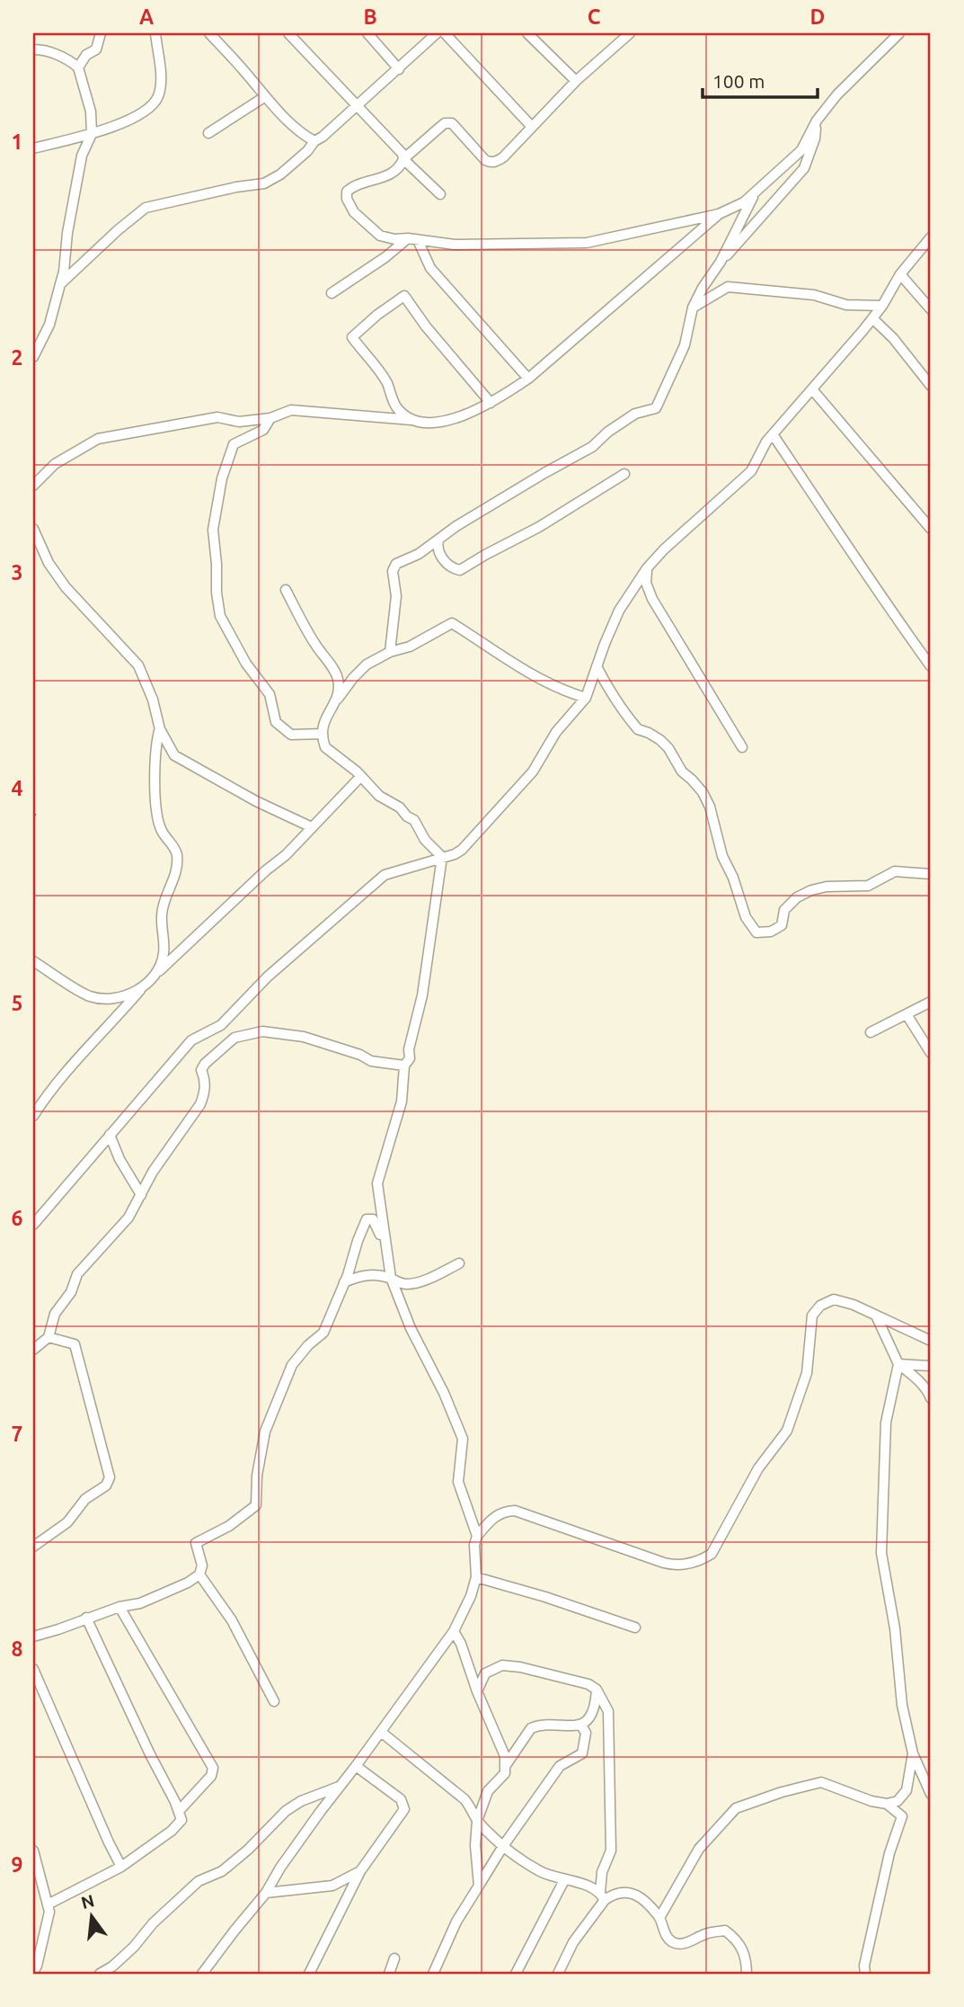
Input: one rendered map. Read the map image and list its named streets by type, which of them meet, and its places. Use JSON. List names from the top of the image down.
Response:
{
  "scale_bar": "100 m",
  "north": "top",
  "grid": {
    "columns": [
      "A",
      "B",
      "C",
      "D"
    ],
    "rows": [
      "1",
      "2",
      "3",
      "4",
      "5",
      "6",
      "7",
      "8",
      "9"
    ]
  }
}
